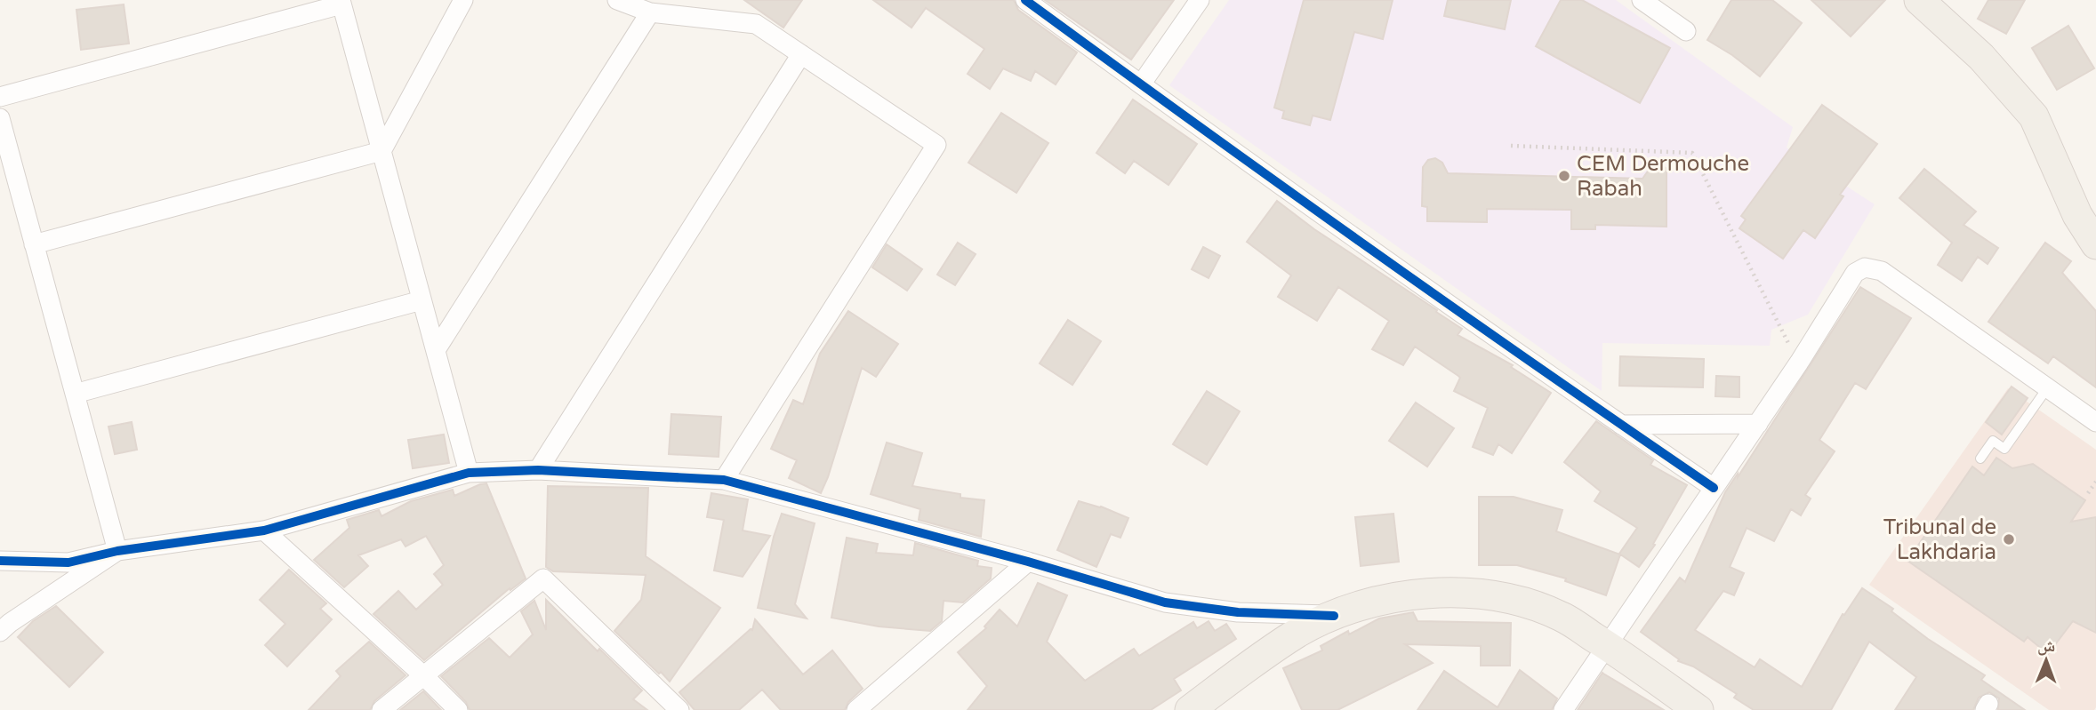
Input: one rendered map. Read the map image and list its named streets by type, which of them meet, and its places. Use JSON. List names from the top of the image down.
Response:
{
  "places": ["CEM Dermouche Rabah", "Tribunal de Lakhdaria"],
  "north": "top"
}
